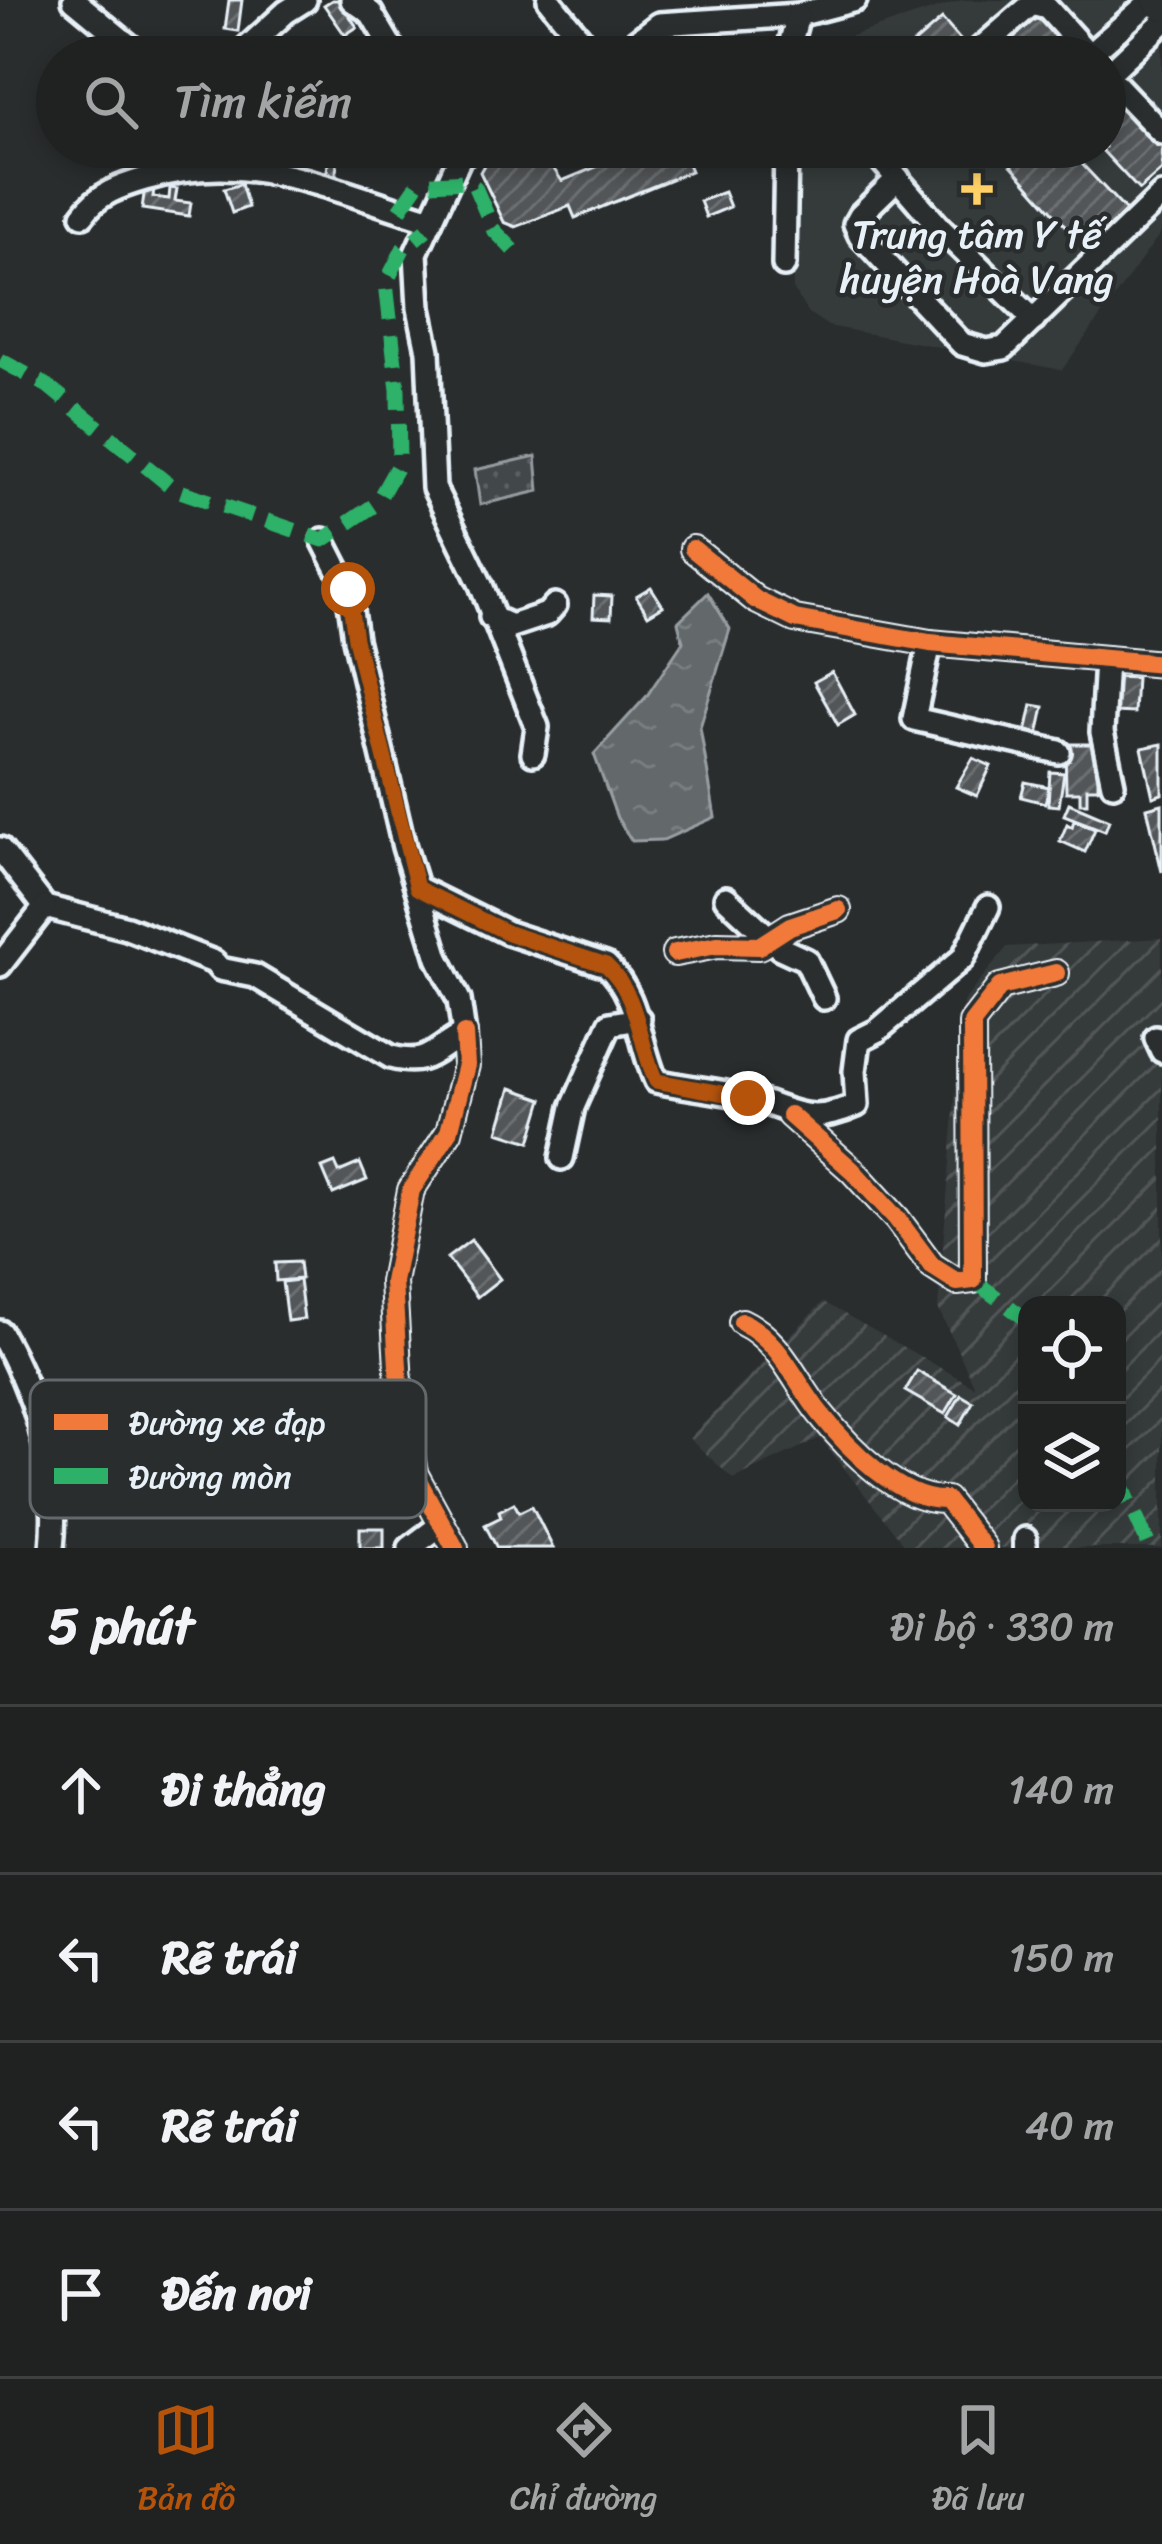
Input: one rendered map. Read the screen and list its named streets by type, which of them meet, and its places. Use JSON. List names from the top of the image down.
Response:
{
  "places": {
    "health": ["Trung tâm Y tế huyện Hoà Vang"]
  },
  "legend": ["Đường xe đạp", "Đường mòn"],
  "page": {
    "search": "Tìm kiếm",
    "heading": ["5 phút", "Đi bộ · 330 m"],
    "list": [
      ["Đi thẳng", "140 m"],
      ["Rẽ trái", "150 m"],
      ["Rẽ trái", "40 m"],
      "Đến nơi"
    ],
    "nav": ["Bản đồ", "Chỉ đường", "Đã lưu"]
  }
}
